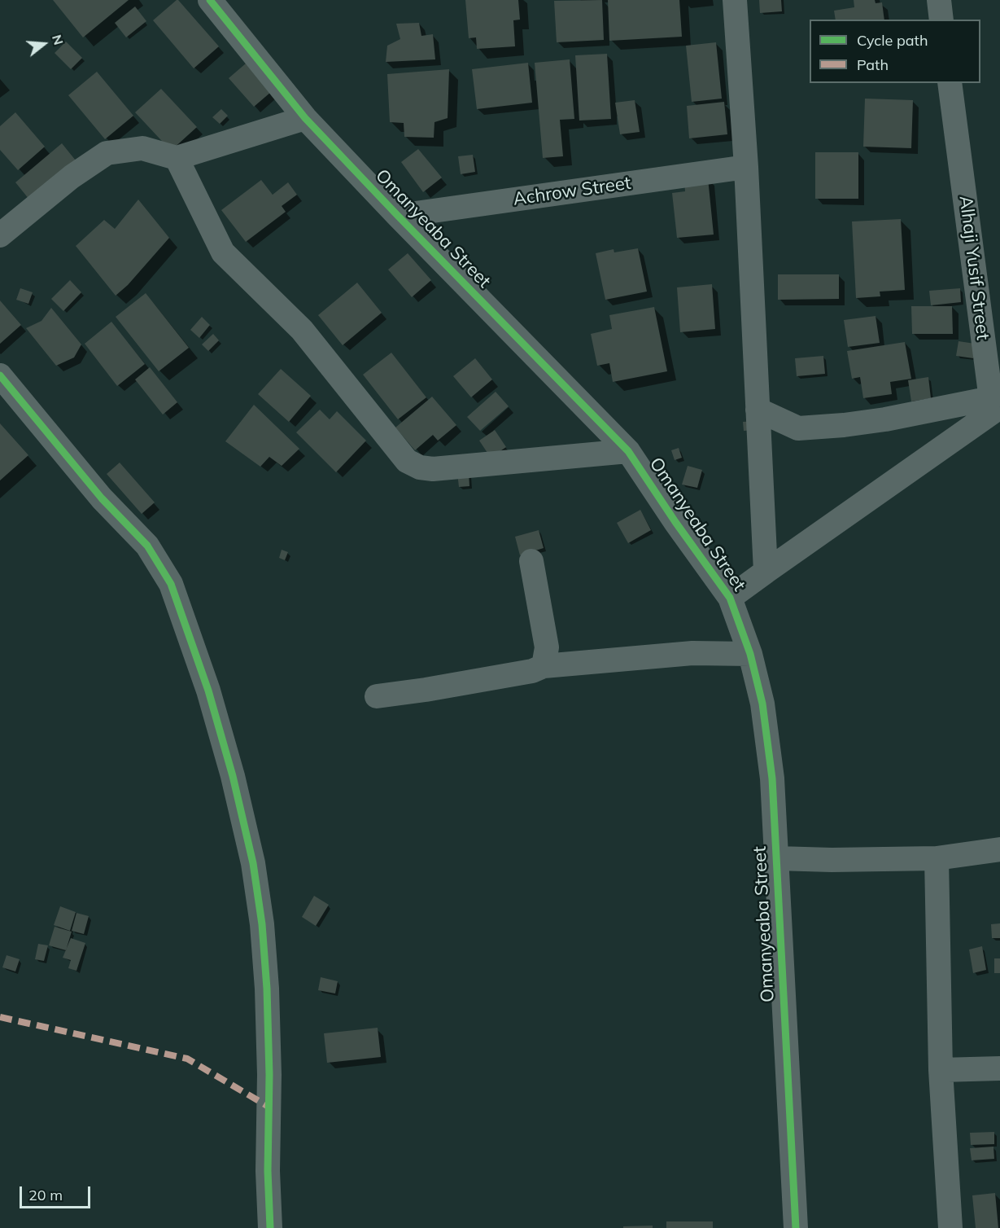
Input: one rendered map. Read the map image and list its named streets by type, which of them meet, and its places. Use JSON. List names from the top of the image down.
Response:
{
  "streets": {
    "street": ["Achrow Street", "Omanyeaba Street", "Alhaji Yusif Street"]
  },
  "crossings": [
    ["Achrow Street", "Omanyeaba Street"]
  ],
  "legend": ["Cycle path", "Path"],
  "scale_bar": "20 m",
  "north": "right"
}
